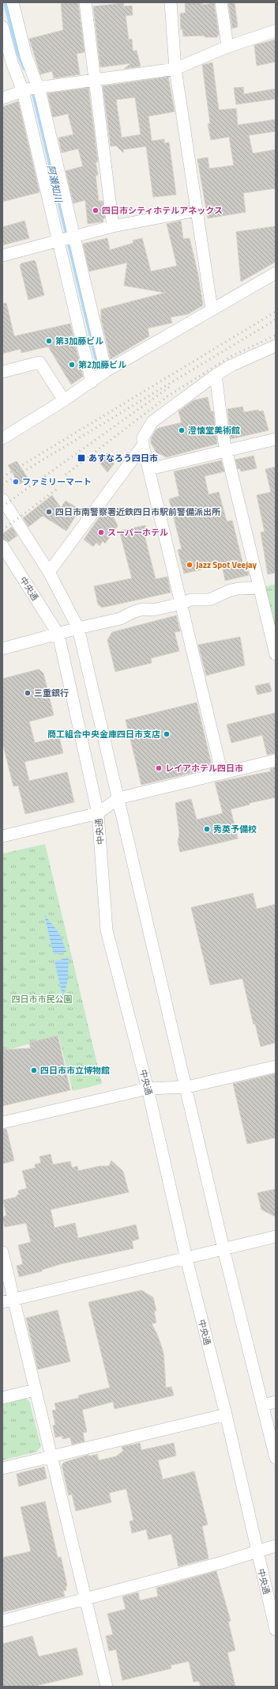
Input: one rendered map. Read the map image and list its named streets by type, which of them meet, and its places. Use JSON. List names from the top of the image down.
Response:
{
  "streets": {
    "street": ["中央通"]
  },
  "water": ["阿瀬知川"],
  "parks": ["四日市市民公園"],
  "places": {
    "other": [
      "四日市シティホテルアネックス",
      "第3加藤ビル",
      "第2加藤ビル",
      "澄懐堂美術館",
      "ファミリーマート",
      "四日市南警察署近鉄四日市駅前警備派出所",
      "スーパーホテル",
      "Jazz Spot Veejay",
      "三重銀行",
      "商工組合中央金庫四日市支店",
      "レイアホテル四日市",
      "秀英予備校",
      "四日市市立博物館"
    ],
    "transit": ["あすなろう四日市"]
  }
}
